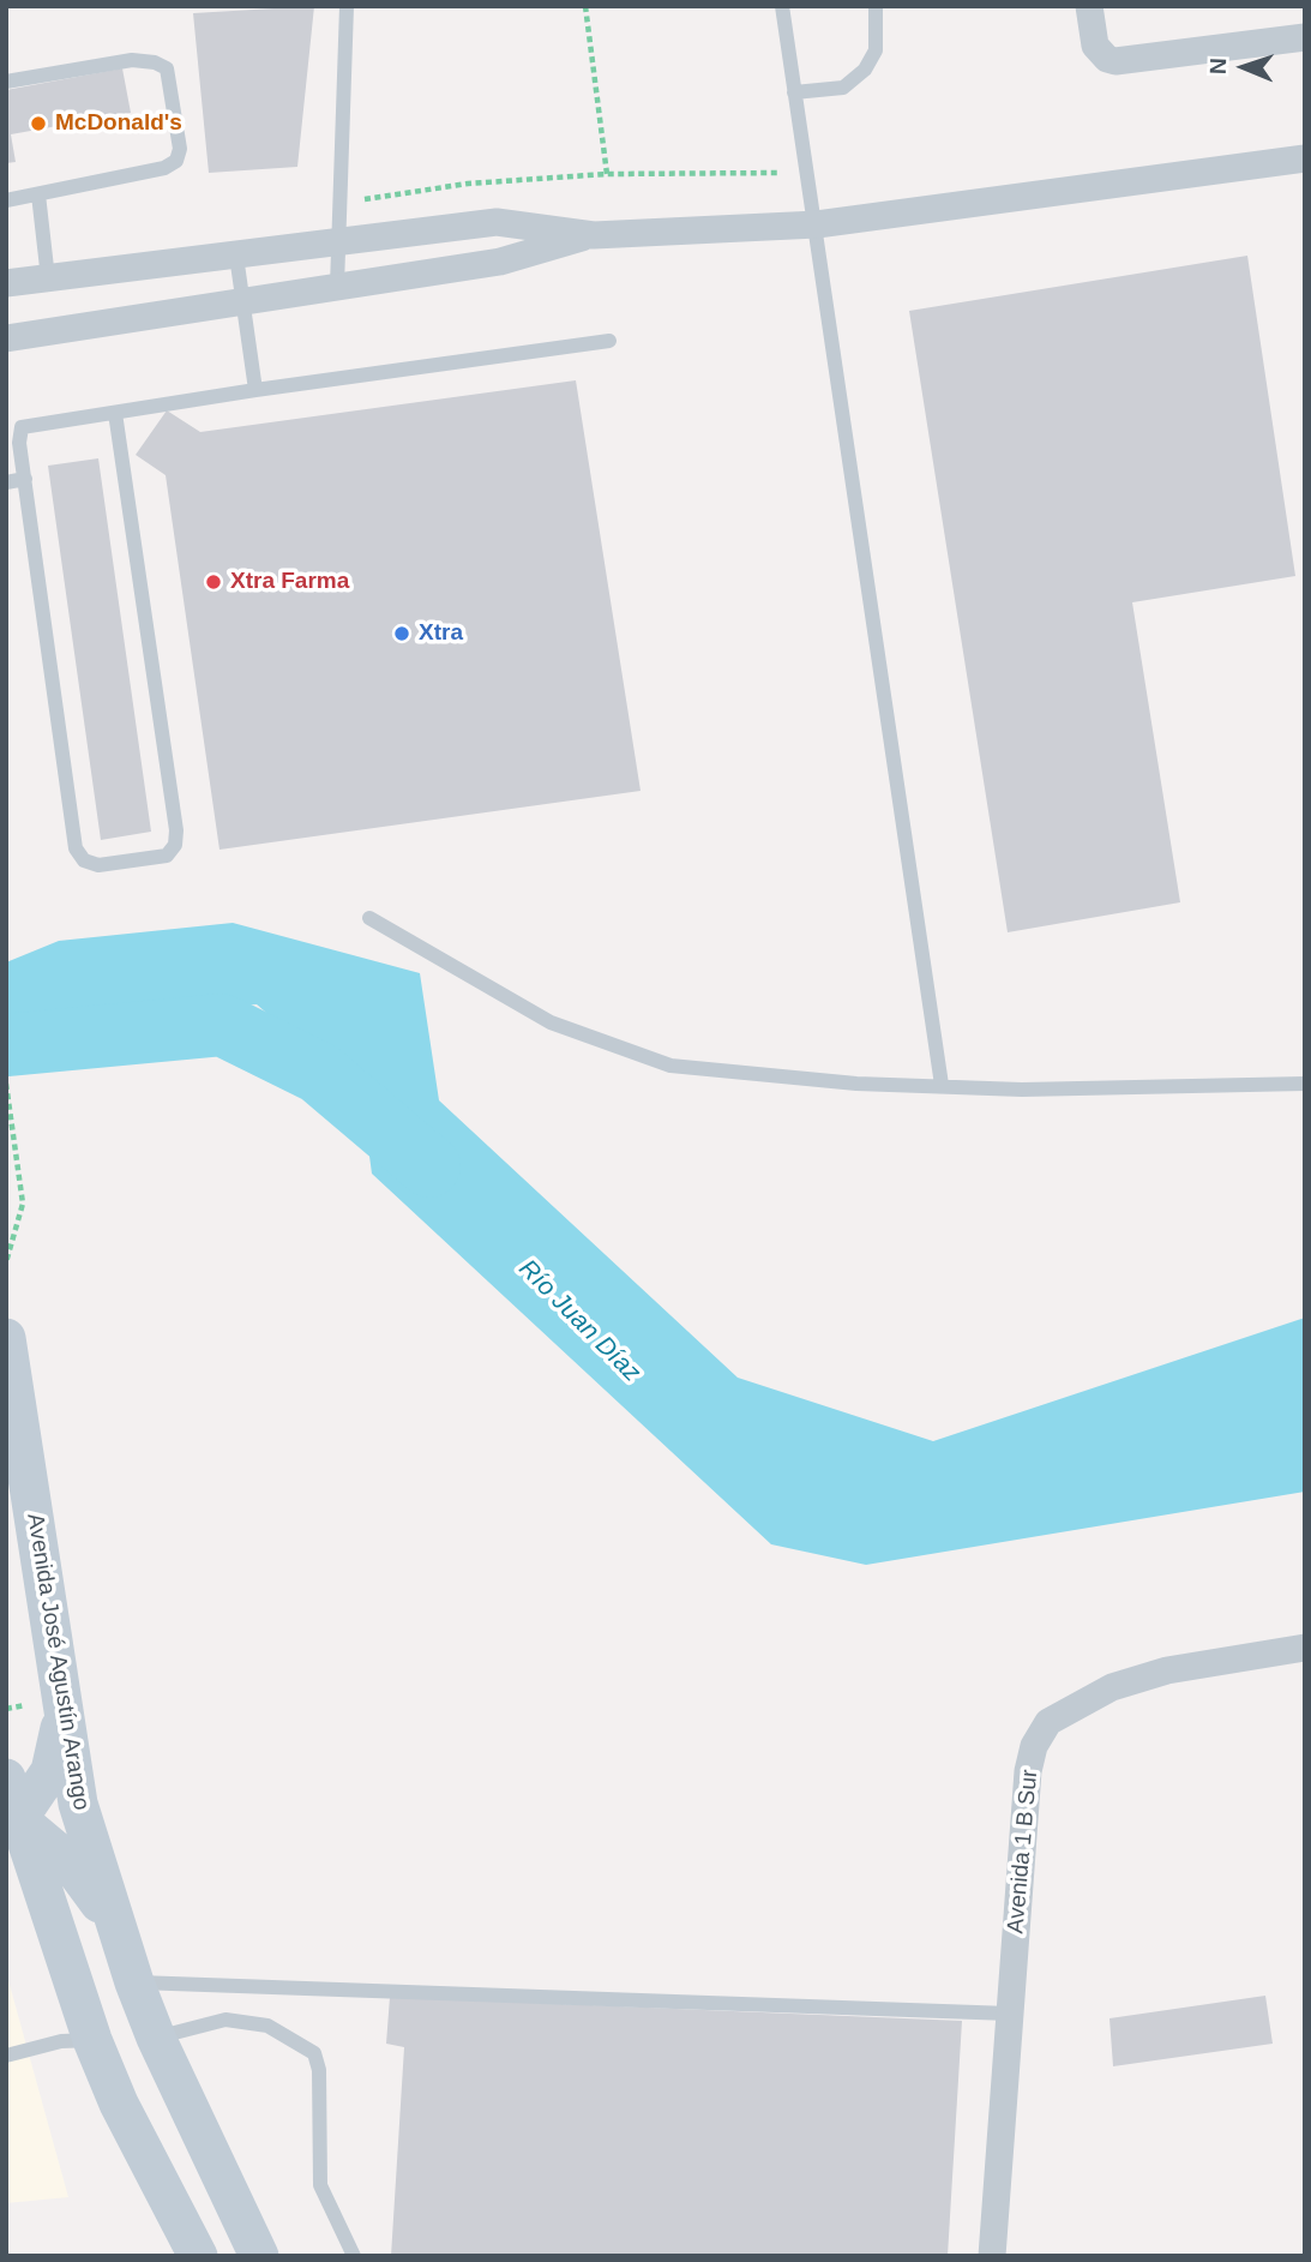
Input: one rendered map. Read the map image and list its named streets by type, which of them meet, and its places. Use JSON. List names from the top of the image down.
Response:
{
  "streets": {
    "main road": ["Avenida José Agustín Arango"],
    "street": ["Avenida 1 B Sur"]
  },
  "water": ["Río Juan Díaz"],
  "places": ["McDonald's", "Xtra Farma", "Xtra"],
  "north": "left"
}
